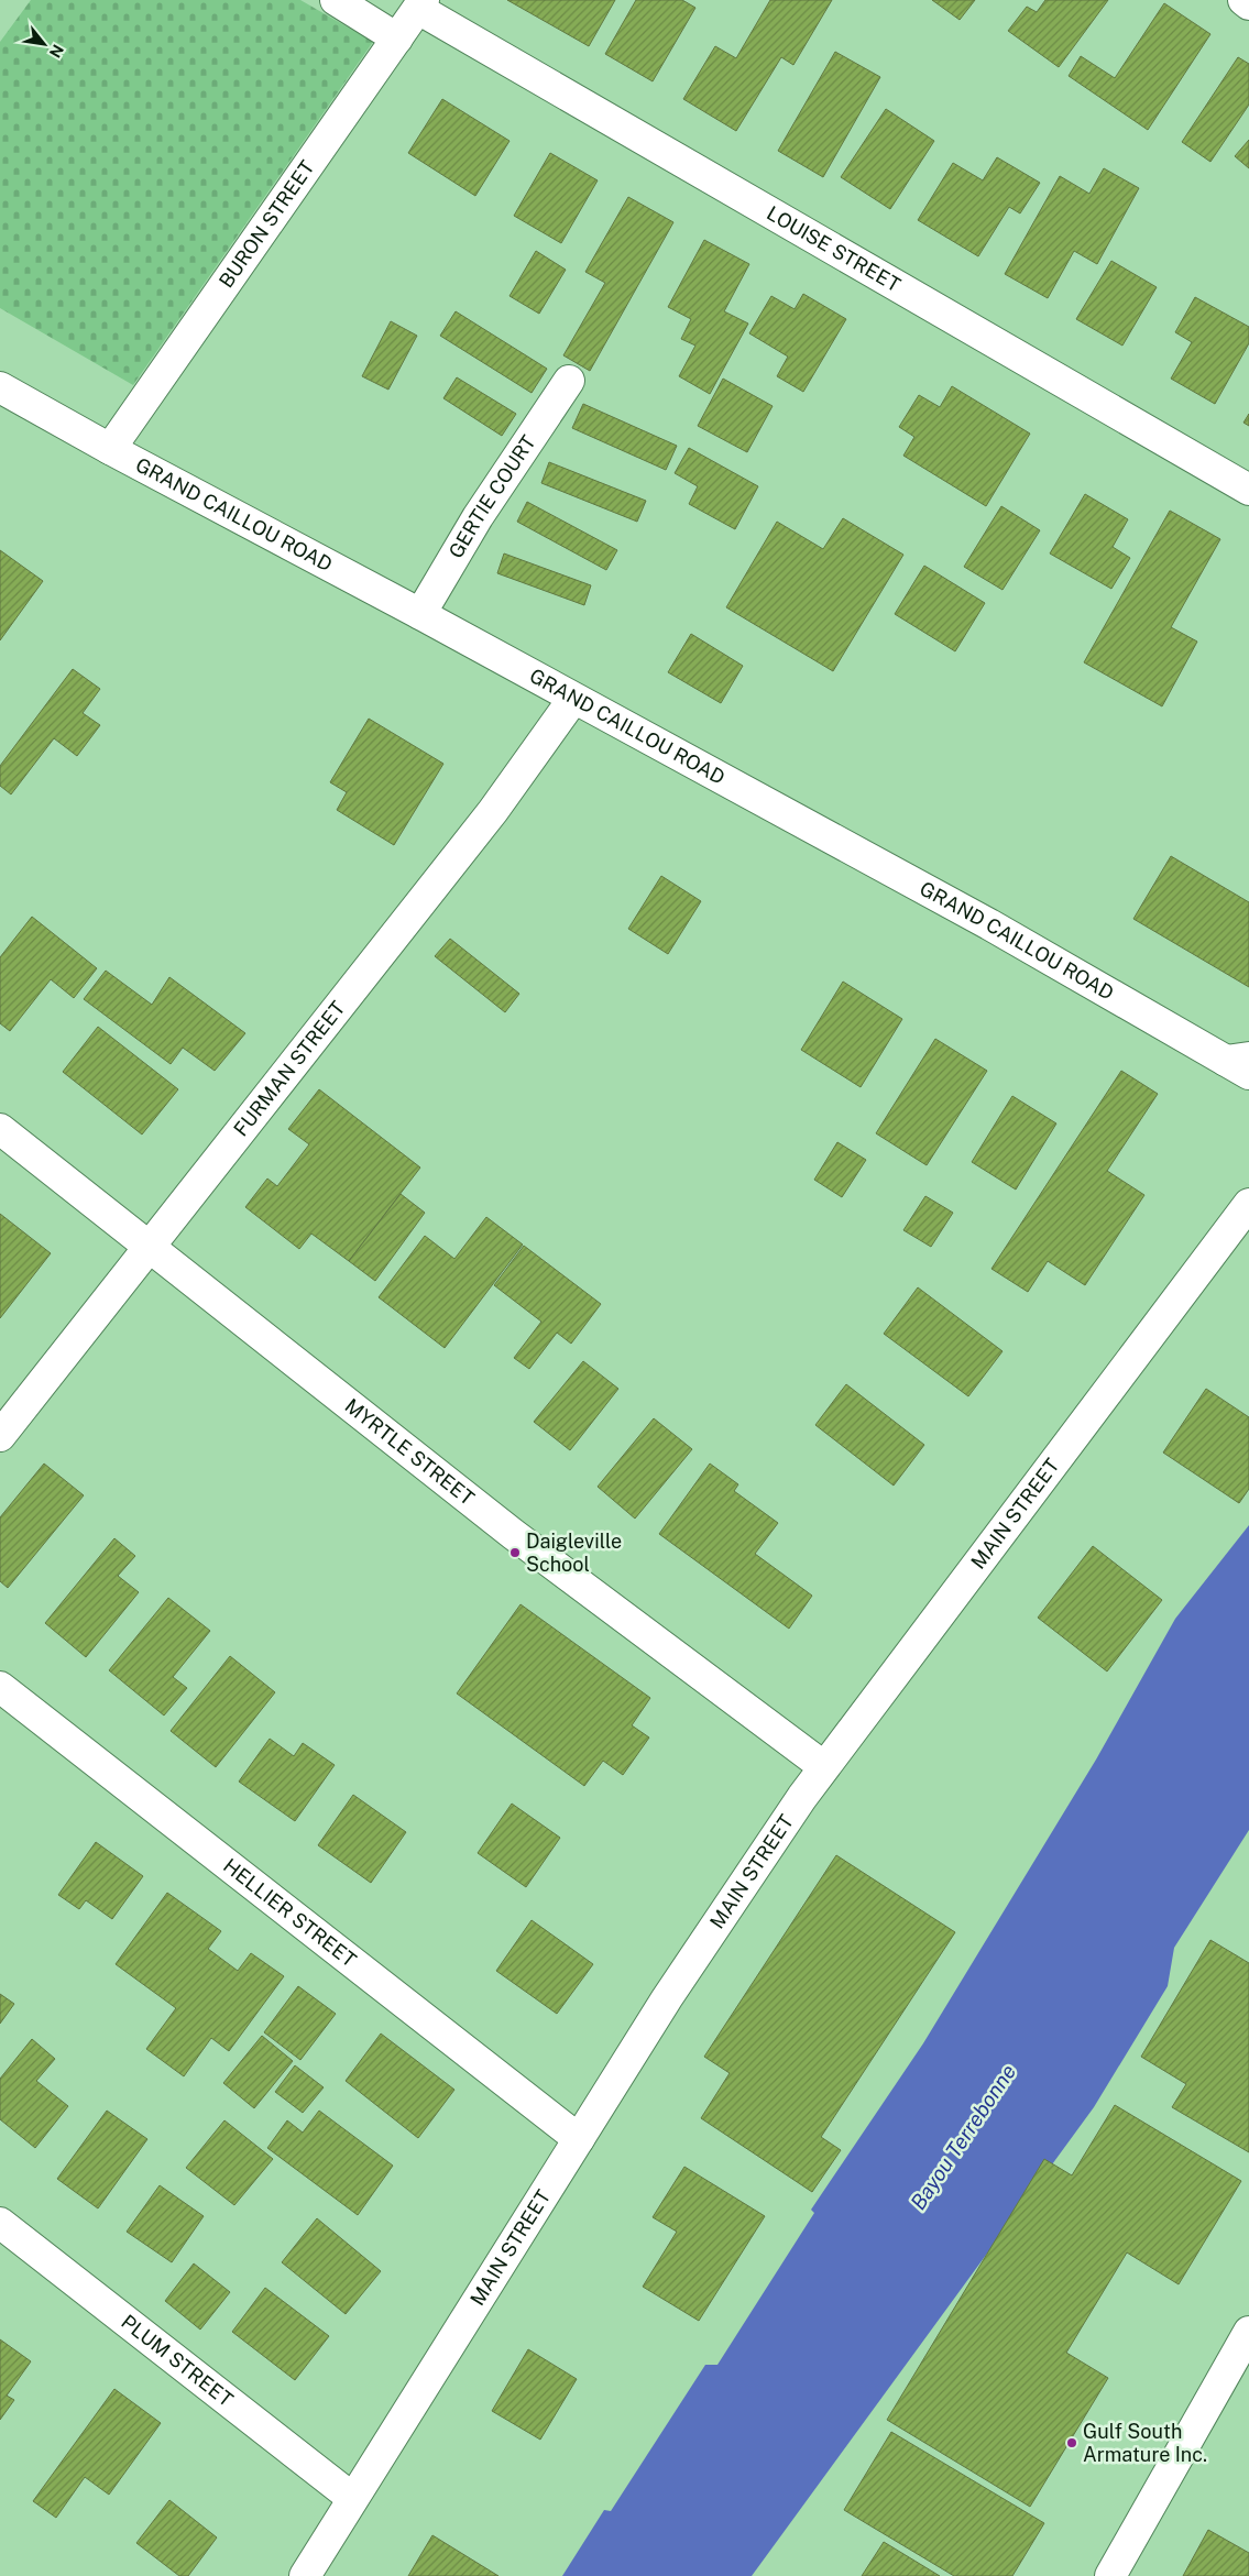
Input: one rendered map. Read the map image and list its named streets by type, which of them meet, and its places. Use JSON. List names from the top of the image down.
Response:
{
  "streets": {
    "street": [
      "BURON STREET",
      "LOUISE STREET",
      "GERTIE COURT",
      "GRAND CAILLOU ROAD",
      "FURMAN STREET",
      "MYRTLE STREET",
      "MAIN STREET",
      "HELLIER STREET",
      "PLUM STREET"
    ]
  },
  "crossings": [
    ["BURON STREET", "LOUISE STREET"],
    ["BURON STREET", "GRAND CAILLOU ROAD"],
    ["GERTIE COURT", "GRAND CAILLOU ROAD"],
    ["GRAND CAILLOU ROAD", "FURMAN STREET"],
    ["FURMAN STREET", "MYRTLE STREET"],
    ["MYRTLE STREET", "MAIN STREET"],
    ["MAIN STREET", "HELLIER STREET"],
    ["MAIN STREET", "PLUM STREET"]
  ],
  "water": ["Bayou Terrebonne"],
  "places": ["Daigleville School", "Gulf South Armature Inc."],
  "north": "bottom right"
}
